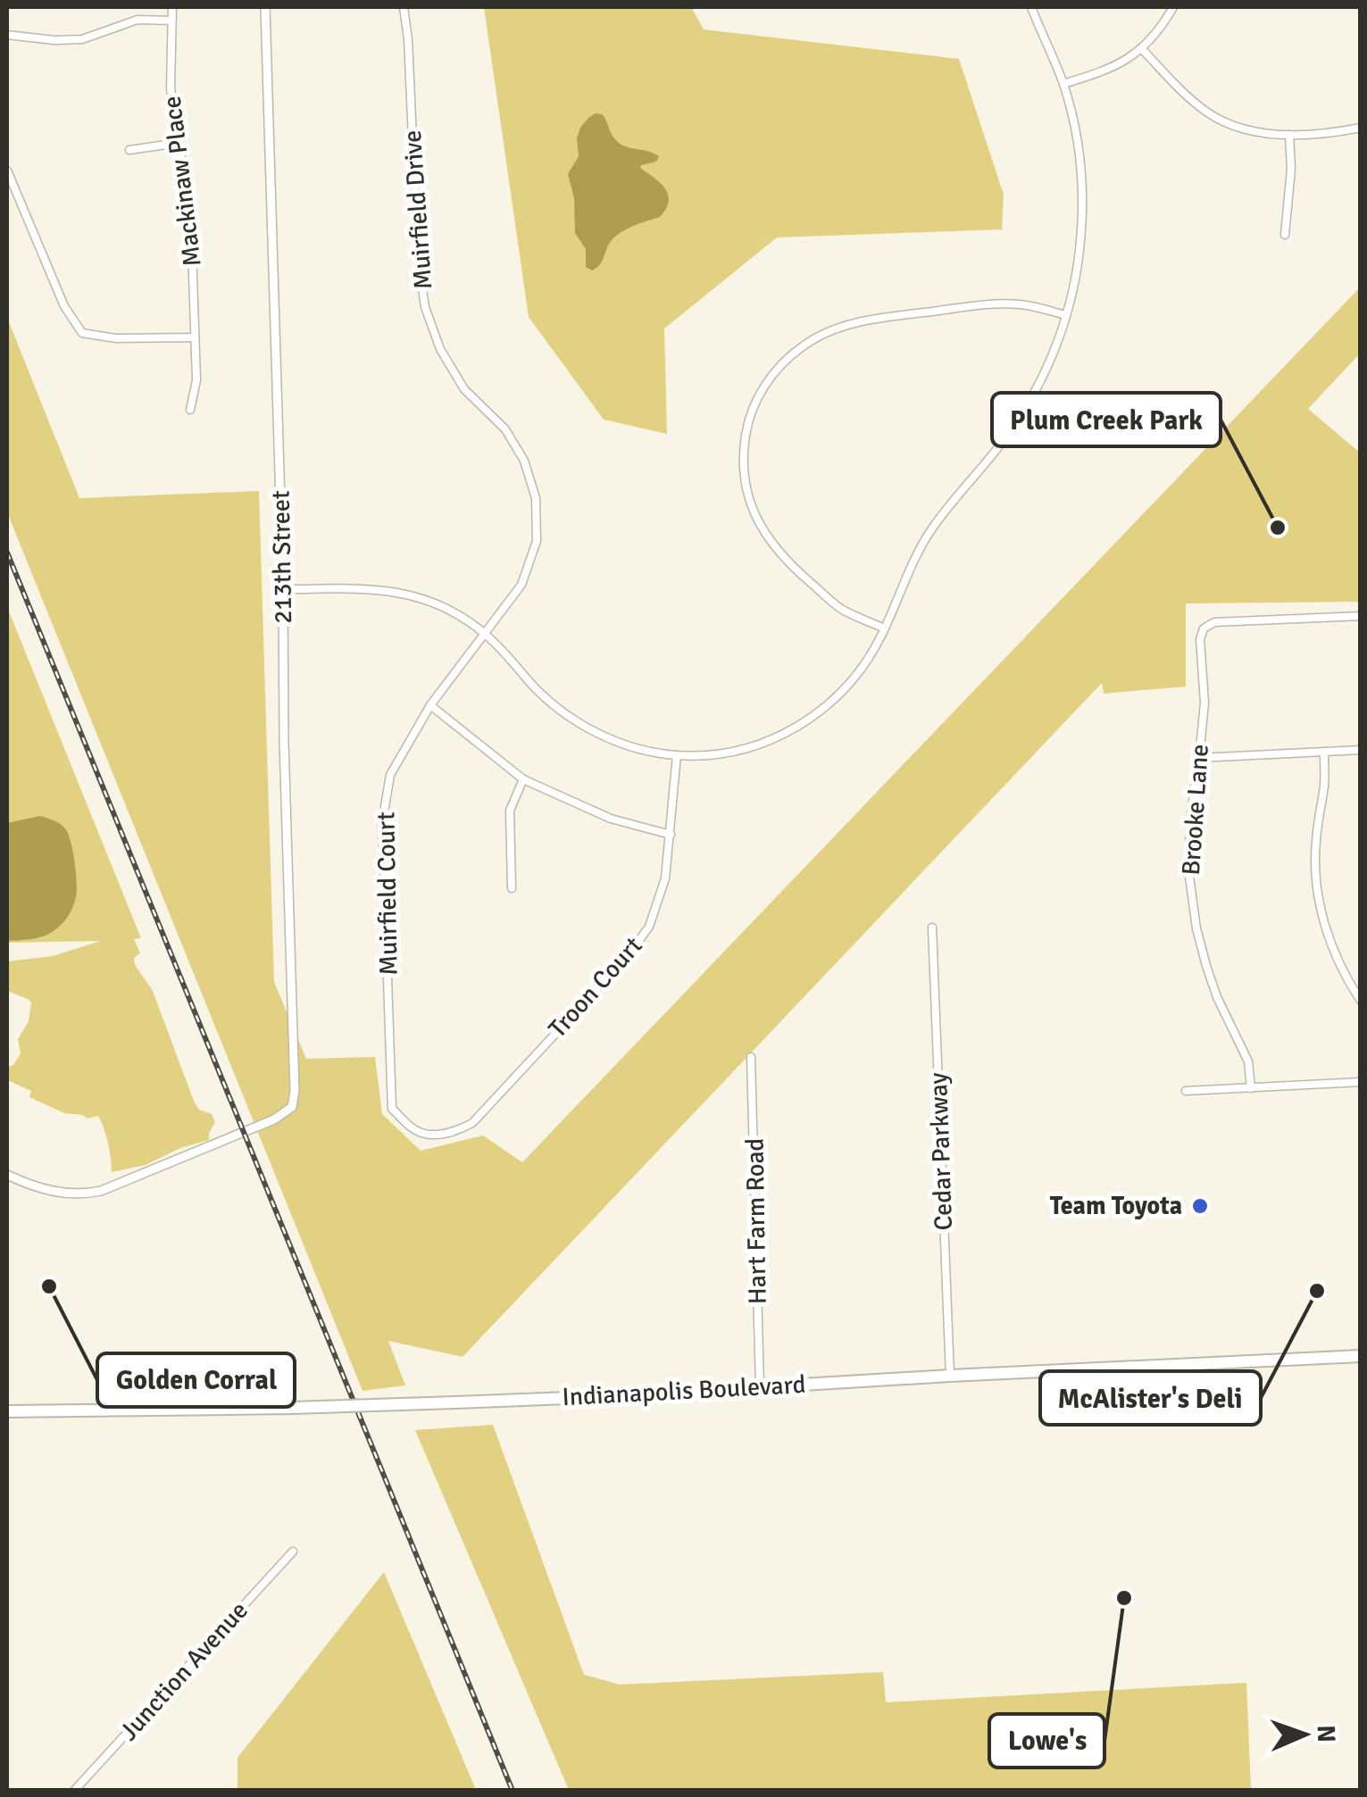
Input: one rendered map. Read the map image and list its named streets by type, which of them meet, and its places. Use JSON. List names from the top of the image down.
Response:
{
  "streets": {
    "highway": ["Indianapolis Boulevard"],
    "street": [
      "Mackinaw Place",
      "Muirfield Drive",
      "213th Street",
      "Brooke Lane",
      "Muirfield Court",
      "Troon Court",
      "Cedar Parkway",
      "Hart Farm Road",
      "Junction Avenue"
    ]
  },
  "crossings": [
    ["Muirfield Drive", "Muirfield Court"],
    ["Muirfield Court", "Troon Court"],
    ["Cedar Parkway", "Indianapolis Boulevard"],
    ["Hart Farm Road", "Indianapolis Boulevard"]
  ],
  "places": [
    "Plum Creek Park",
    "Team Toyota",
    "Golden Corral",
    "McAlister's Deli",
    "Lowe's"
  ],
  "north": "right"
}
